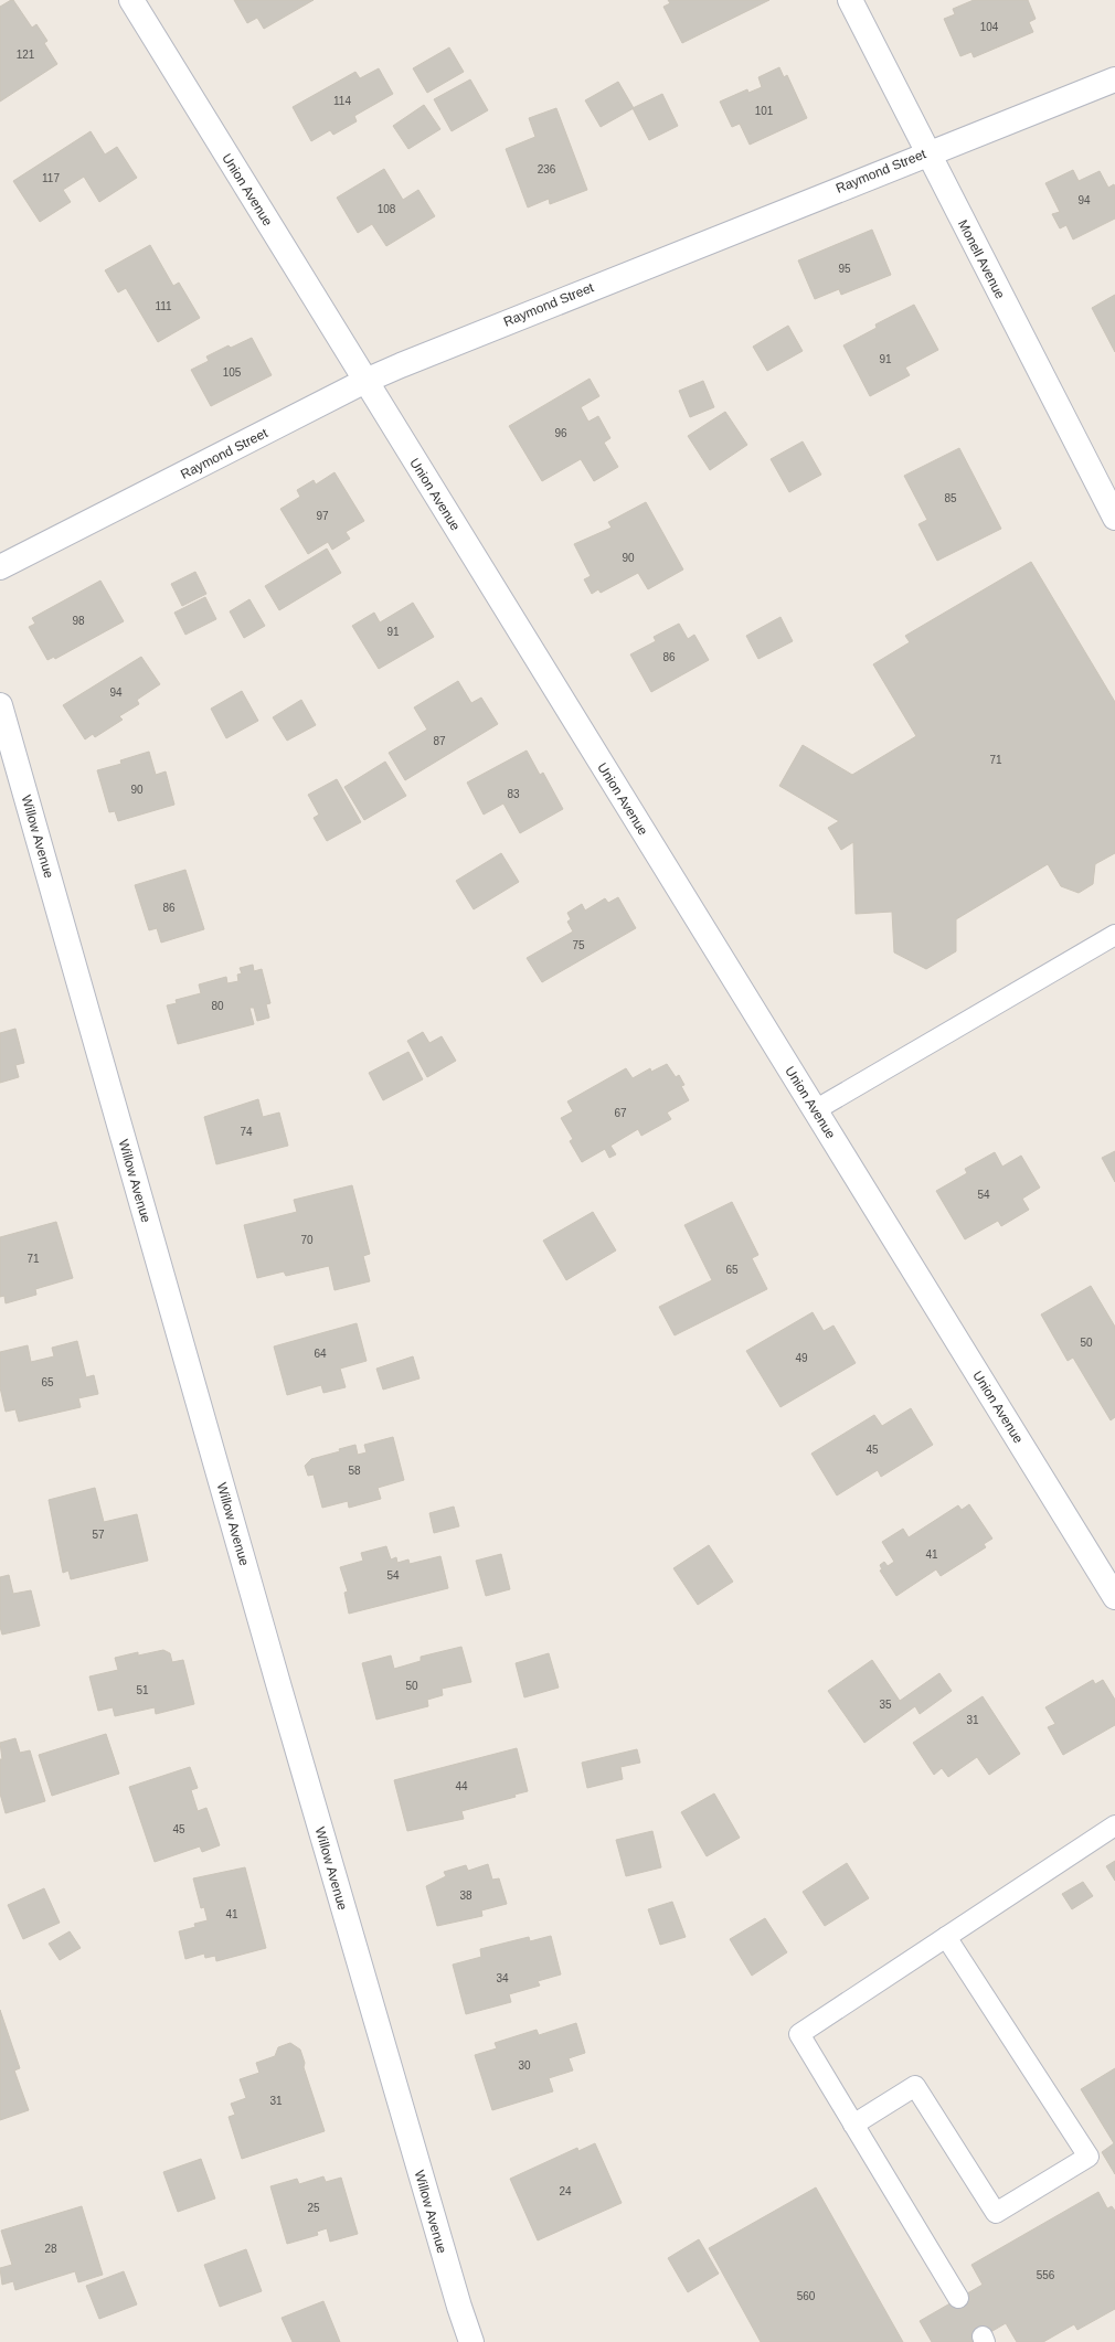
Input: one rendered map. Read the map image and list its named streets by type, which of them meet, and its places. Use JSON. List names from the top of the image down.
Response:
{
  "streets": {
    "street": [
      "Raymond Street",
      "Union Avenue",
      "Monell Avenue",
      "Willow Avenue"
    ]
  },
  "crossings": [
    ["Raymond Street", "Union Avenue"],
    ["Raymond Street", "Monell Avenue"]
  ],
  "house_numbers": [
    "104",
    "121",
    "114",
    "101",
    "236",
    "117",
    "94",
    "108",
    "95",
    "111",
    "91",
    "105",
    "96",
    "85",
    "97",
    "90",
    "98",
    "91",
    "86",
    "94",
    "87",
    "71",
    "90",
    "83",
    "86",
    "75",
    "80",
    "67",
    "74",
    "54",
    "70",
    "71",
    "65",
    "50",
    "64",
    "49",
    "65",
    "45",
    "58",
    "57",
    "41",
    "54",
    "50",
    "51",
    "35",
    "31",
    "44",
    "45",
    "38",
    "41",
    "34",
    "30",
    "31",
    "24",
    "25",
    "28",
    "556",
    "560"
  ]
}
